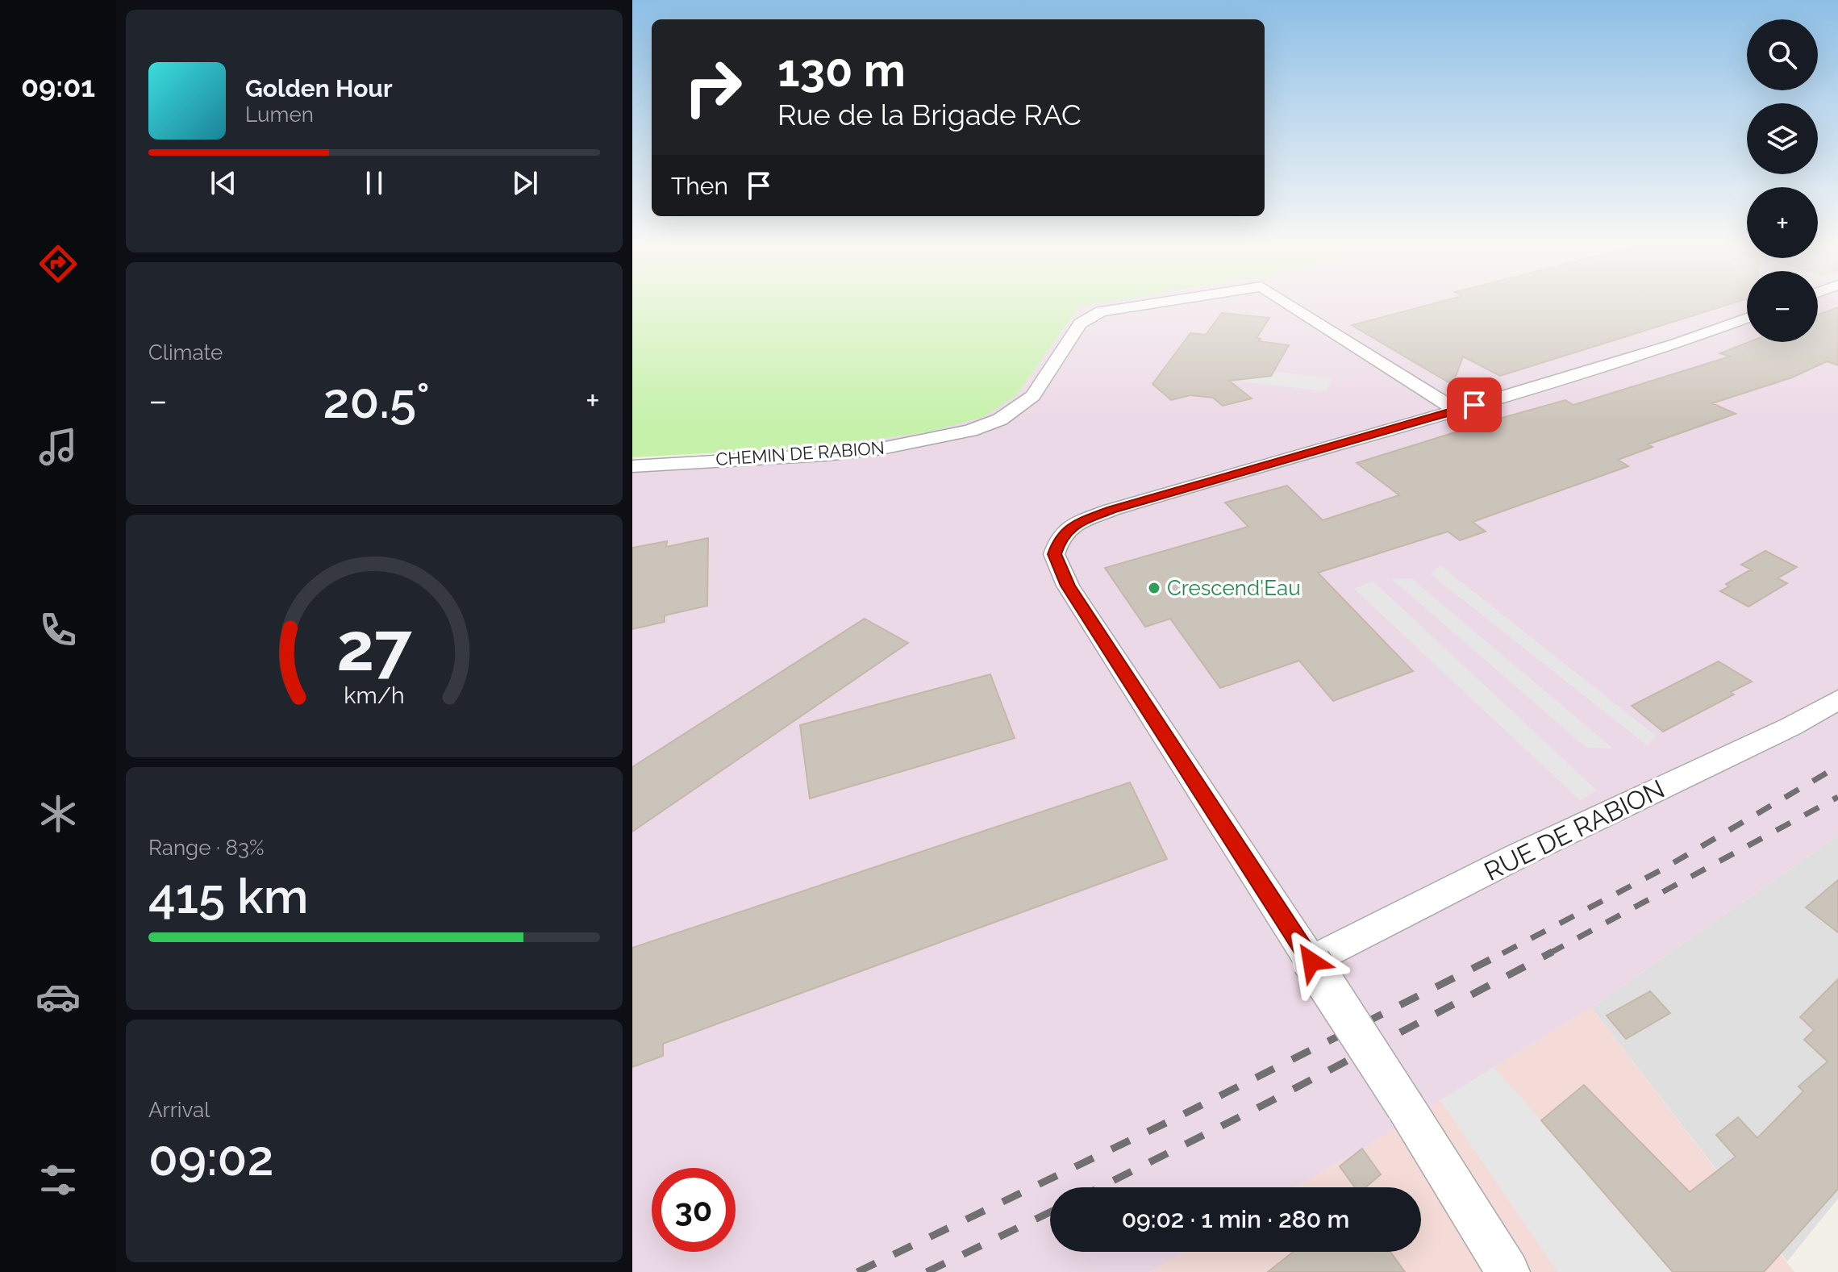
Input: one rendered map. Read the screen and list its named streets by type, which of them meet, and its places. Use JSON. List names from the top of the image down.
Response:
{
  "streets": {
    "street": ["CHEMIN DE RABION", "RUE DE RABION"]
  },
  "places": ["Crescend'Eau"],
  "page": {
    "tabs": "09:01",
    "map_buttons": ["+", "−"],
    "turn": ["130 m", "Rue de la Brigade RAC"],
    "song": ["Golden Hour", "Lumen"],
    "then": "Then",
    "tile": [
      "Climate",
      ["Range · 83%", "415 km"],
      ["Arrival", "09:02"]
    ],
    "heat": ["−", "20.5°", "+"],
    "limit": "30",
    "trip": "09:02 · 1 min · 280 m",
    "gauge": ["27", "km/h"]
  }
}
